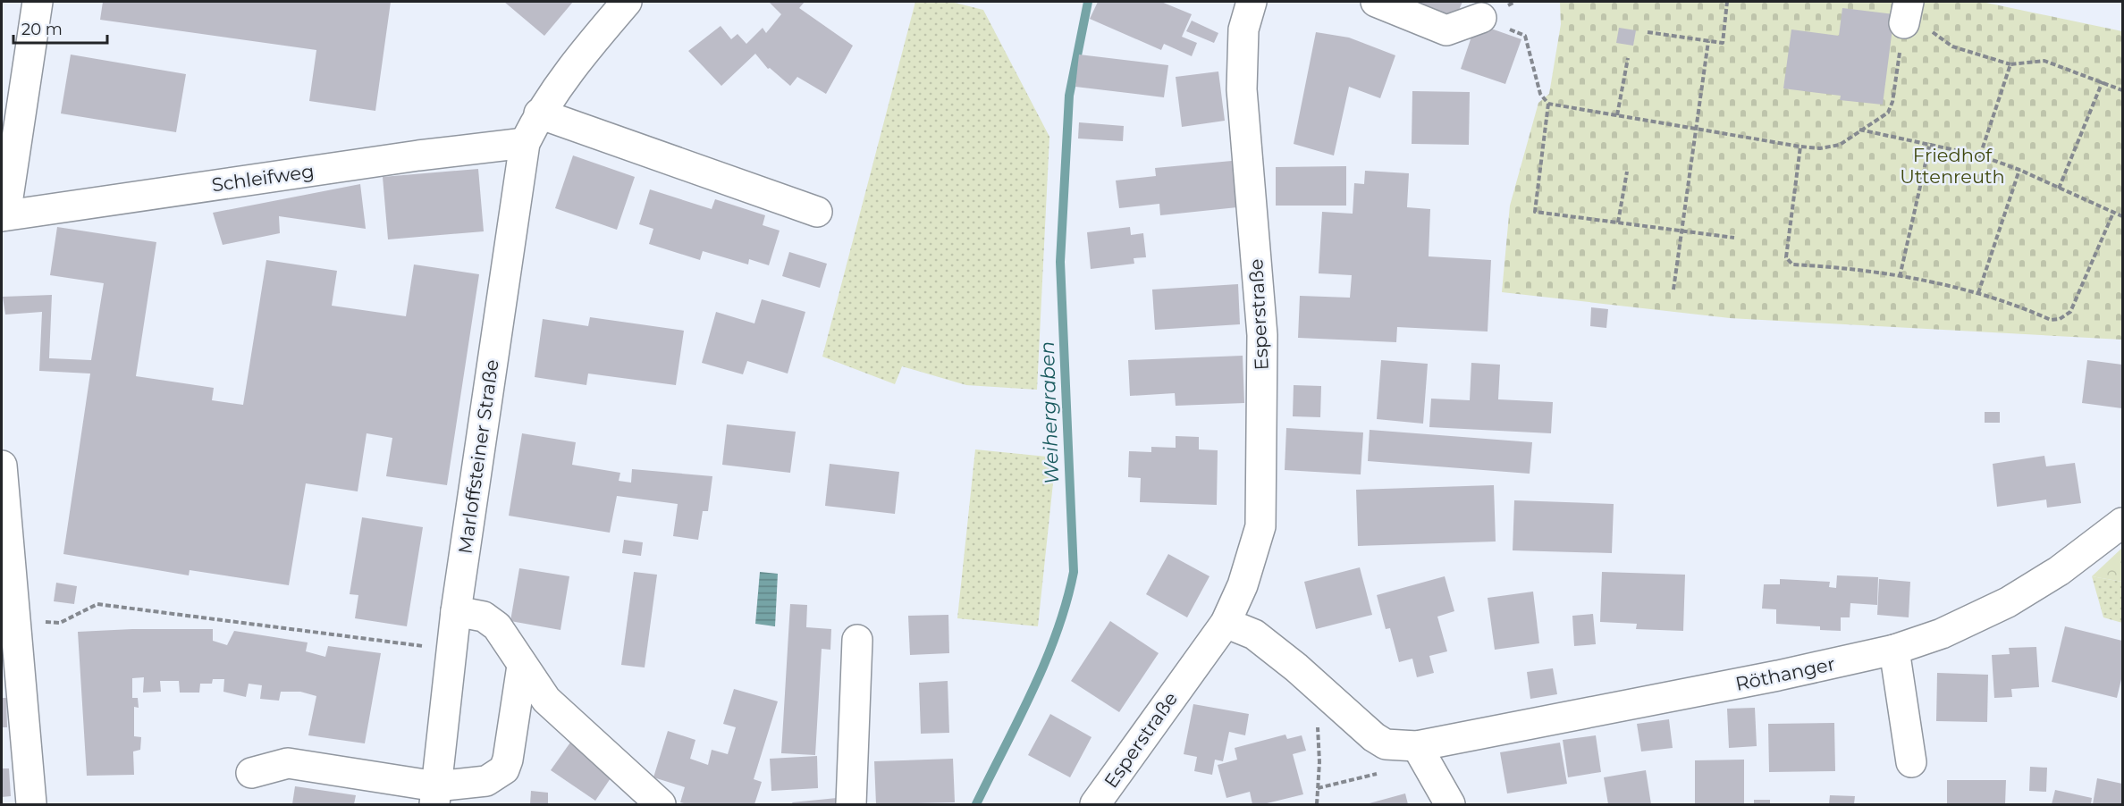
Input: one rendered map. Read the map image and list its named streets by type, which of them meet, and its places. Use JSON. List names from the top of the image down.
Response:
{
  "streets": {
    "street": [
      "Schleifweg",
      "Esperstraße",
      "Marloffsteiner Straße",
      "Röthanger"
    ]
  },
  "crossings": [
    ["Schleifweg", "Marloffsteiner Straße"]
  ],
  "water": ["Weihergraben"],
  "parks": ["Friedhof Uttenreuth"],
  "scale_bar": "20 m"
}
